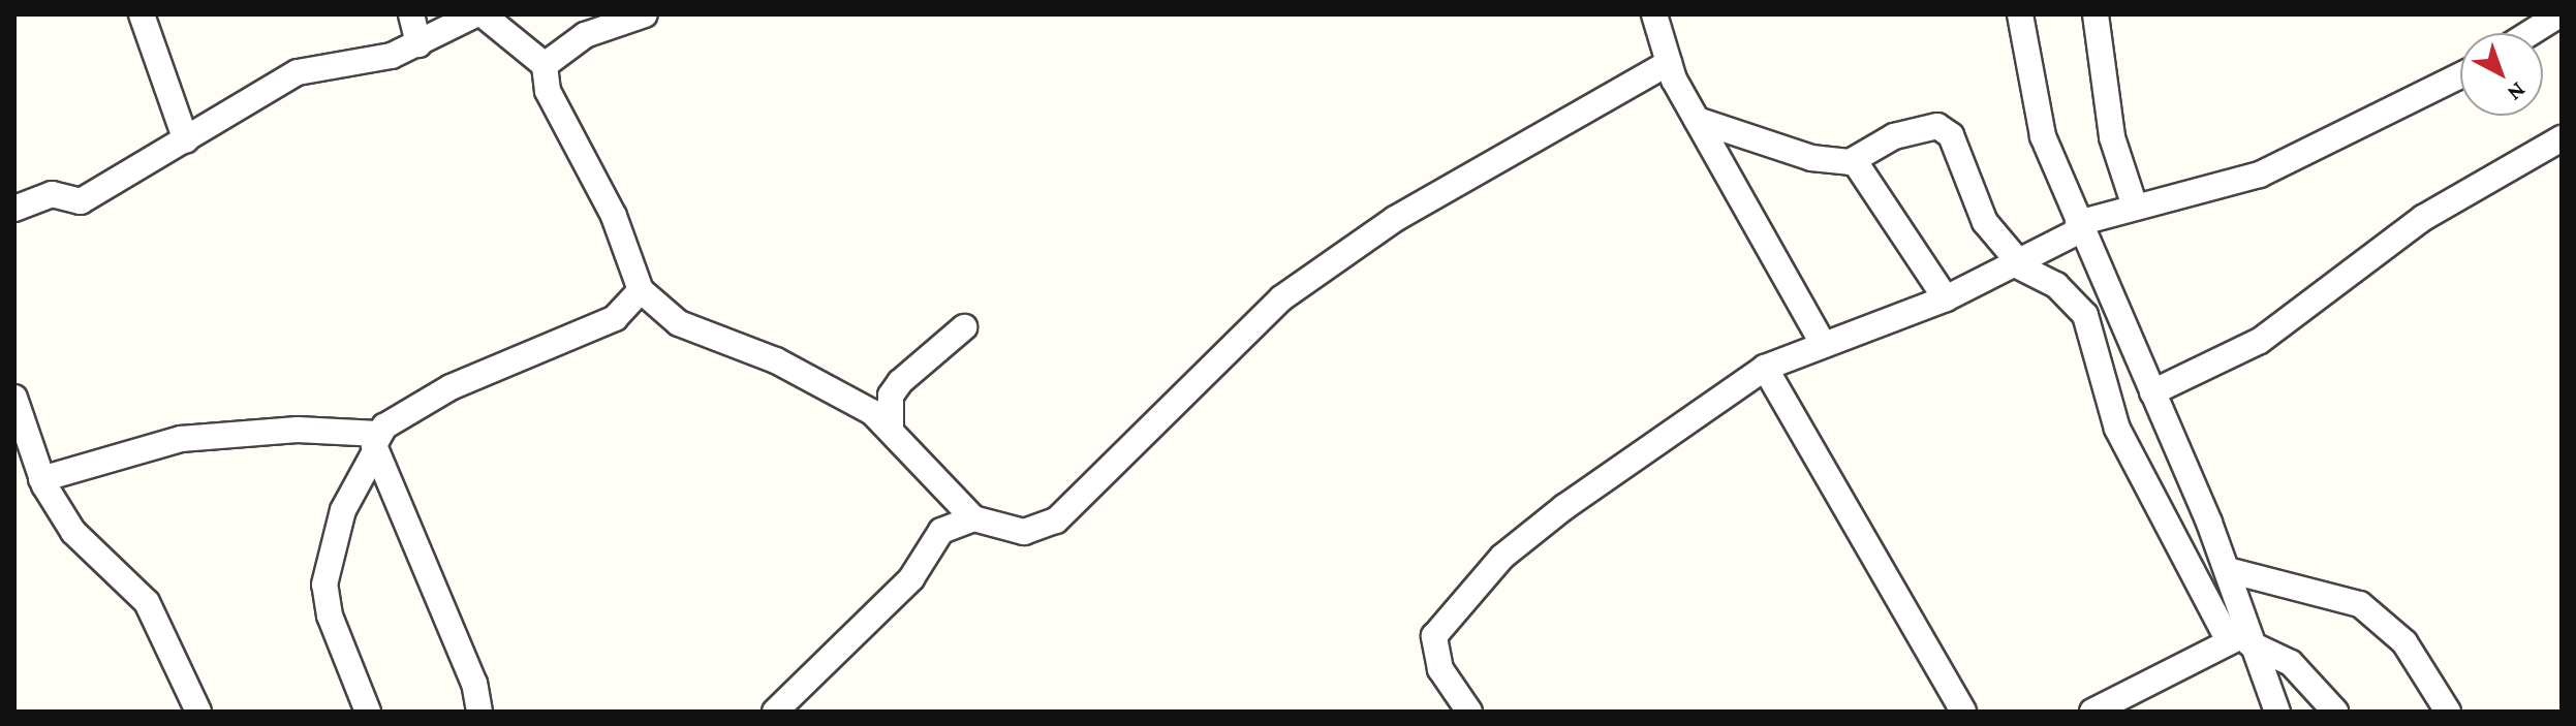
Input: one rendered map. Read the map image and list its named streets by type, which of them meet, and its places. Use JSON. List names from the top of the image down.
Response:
{
  "north": "bottom right"
}
